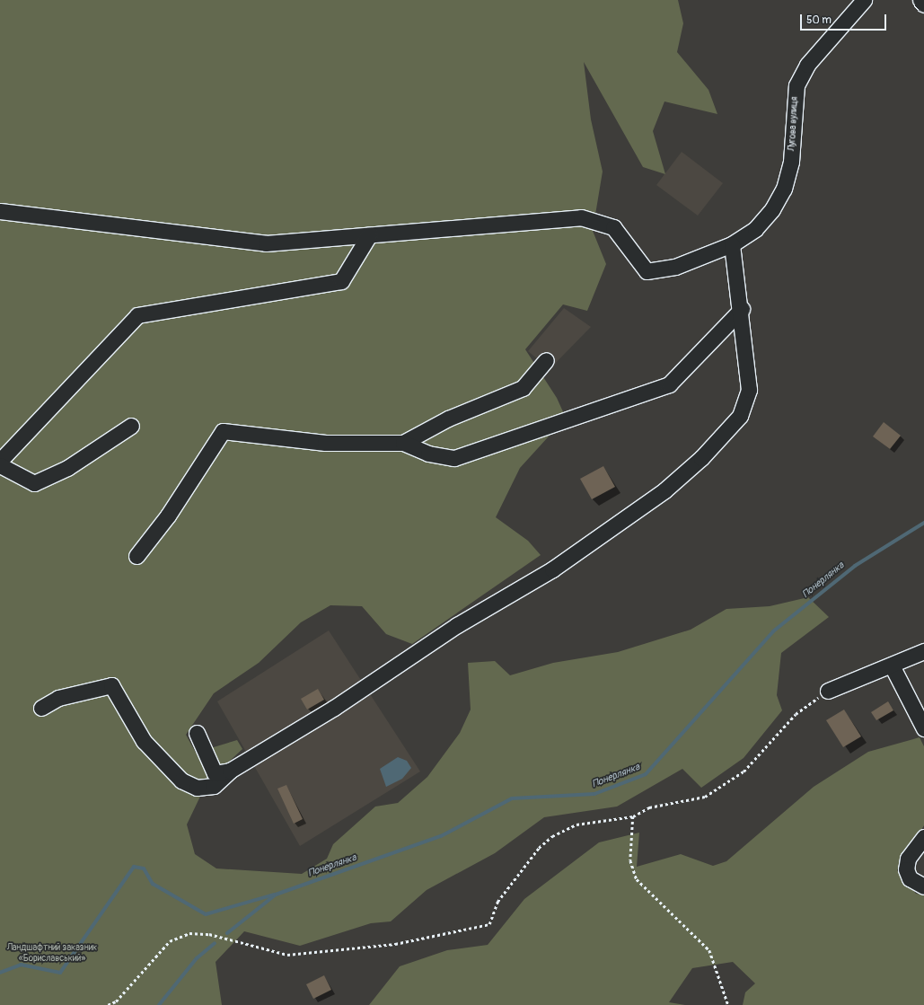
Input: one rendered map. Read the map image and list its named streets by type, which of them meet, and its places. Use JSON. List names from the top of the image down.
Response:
{
  "streets": {
    "street": ["Лугова вулиця"]
  },
  "water": ["Понерлянка"],
  "parks": ["Ландшафтний заказник «Бориславський»"],
  "scale_bar": "50 m"
}
